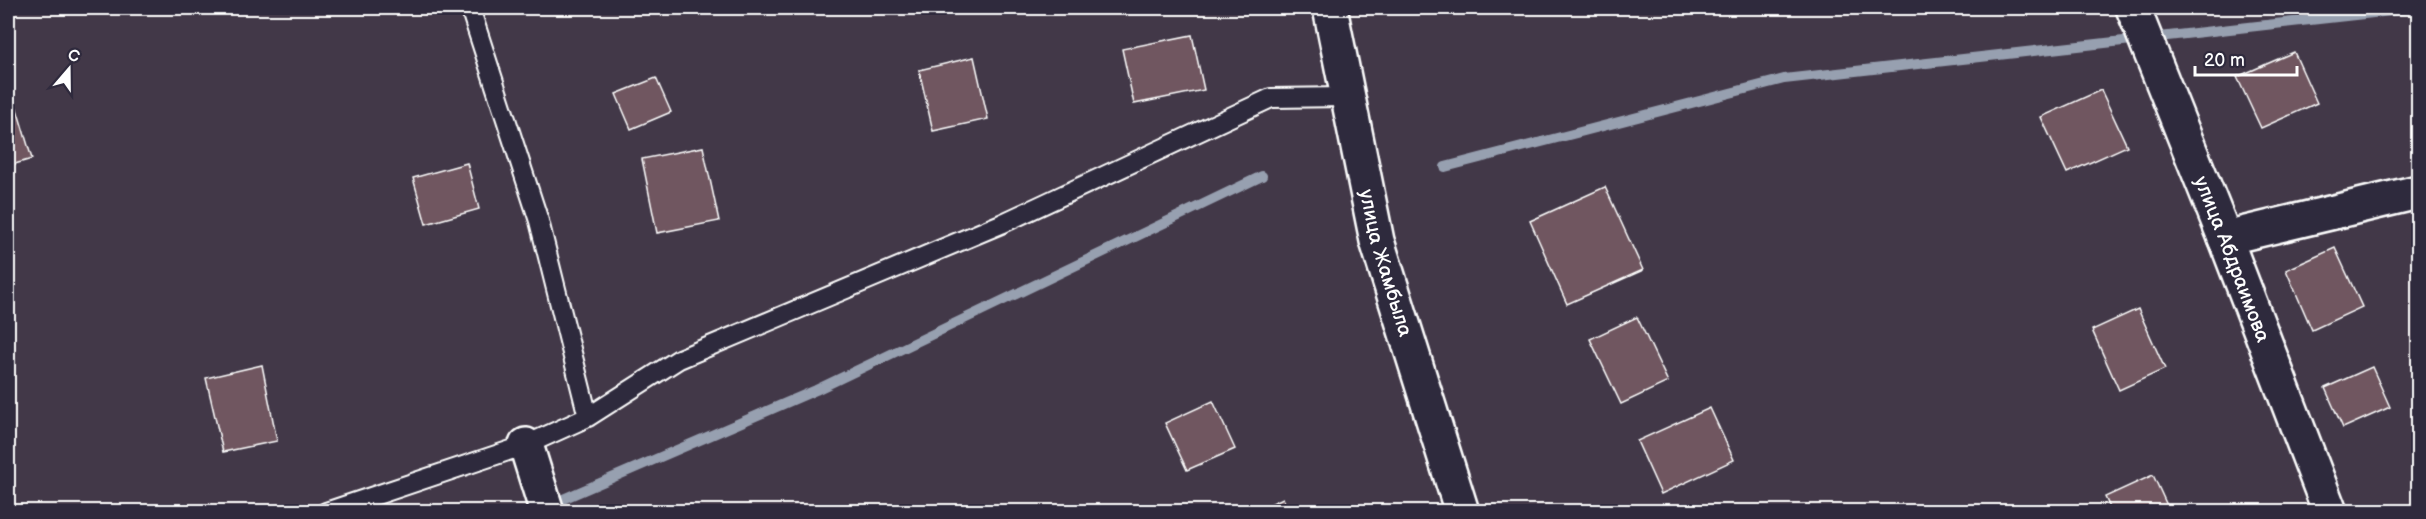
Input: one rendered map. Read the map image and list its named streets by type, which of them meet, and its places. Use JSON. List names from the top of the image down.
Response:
{
  "streets": {
    "street": ["улица Абдраимова", "улица Жамбыла"]
  },
  "scale_bar": "20 m",
  "north": "top"
}
